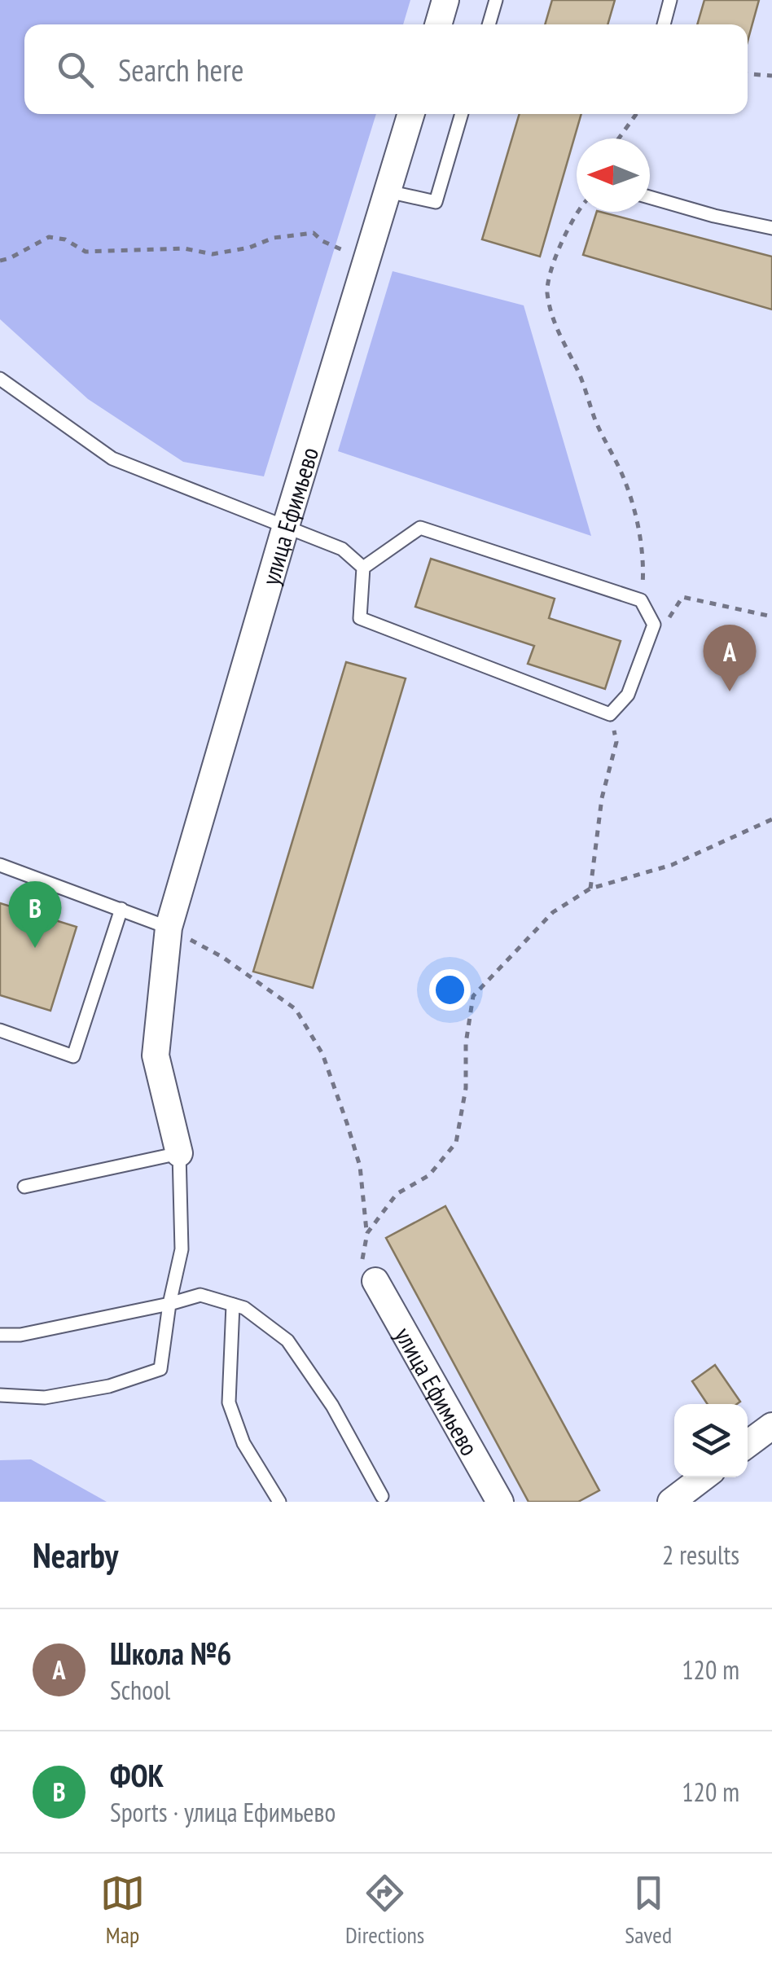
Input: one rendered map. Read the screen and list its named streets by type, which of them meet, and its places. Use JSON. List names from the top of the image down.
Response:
{
  "streets": {
    "street": ["улица Ефимьево"]
  },
  "north": "left",
  "page": {
    "search": "Search here",
    "pins": ["A", "B"],
    "heading": ["Nearby", "2 results"],
    "list": [
      {
        "mark": "A",
        "name": "Школа №6",
        "note": "School",
        "value": "120 m"
      },
      {
        "mark": "B",
        "name": "ФОК",
        "note": "Sports · улица Ефимьево",
        "value": "120 m"
      }
    ],
    "nav": ["Map", "Directions", "Saved"]
  }
}
